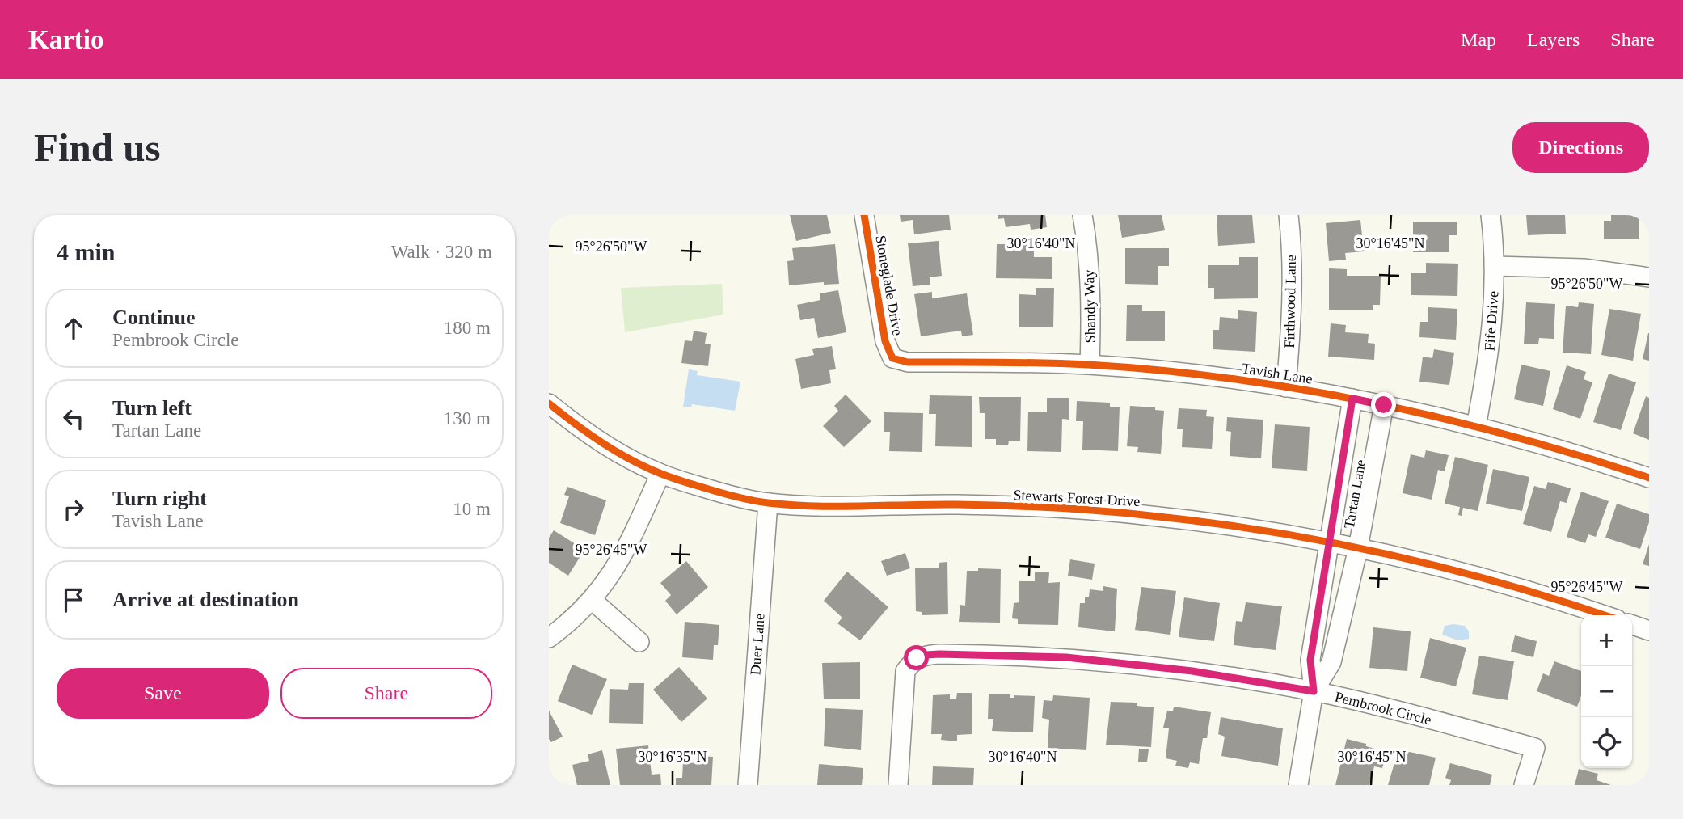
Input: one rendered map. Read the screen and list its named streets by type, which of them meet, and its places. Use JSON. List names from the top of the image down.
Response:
{
  "streets": {
    "street": [
      "Stoneglade Drive",
      "Firthwood Lane",
      "Shandy Way",
      "Fife Drive",
      "Tavish Lane",
      "Tartan Lane",
      "Stewarts Forest Drive",
      "Duer Lane",
      "Pembrook Circle"
    ]
  },
  "crossings": [
    ["Stoneglade Drive", "Tavish Lane"],
    ["Firthwood Lane", "Tavish Lane"],
    ["Shandy Way", "Tavish Lane"],
    ["Fife Drive", "Tavish Lane"],
    ["Tavish Lane", "Tartan Lane"],
    ["Tartan Lane", "Stewarts Forest Drive"],
    ["Tartan Lane", "Pembrook Circle"],
    ["Stewarts Forest Drive", "Duer Lane"]
  ],
  "page": {
    "header": "Kartio",
    "nav": ["Map", "Layers", "Share"],
    "buttons": [
      "Directions",
      ["Save", "Share"]
    ],
    "title": "Find us",
    "heading": ["4 min", "Walk · 320 m"],
    "list": [
      ["Continue", "Pembrook Circle", "180 m"],
      ["Turn left", "Tartan Lane", "130 m"],
      ["Turn right", "Tavish Lane", "10 m"],
      "Arrive at destination"
    ],
    "map_buttons": ["+", "−"]
  },
  "coordinates": [
    "30°16'40\"N",
    "30°16'45\"N",
    "95°26'50\"W",
    "95°26'45\"W",
    "30°16'35\"N"
  ]
}
